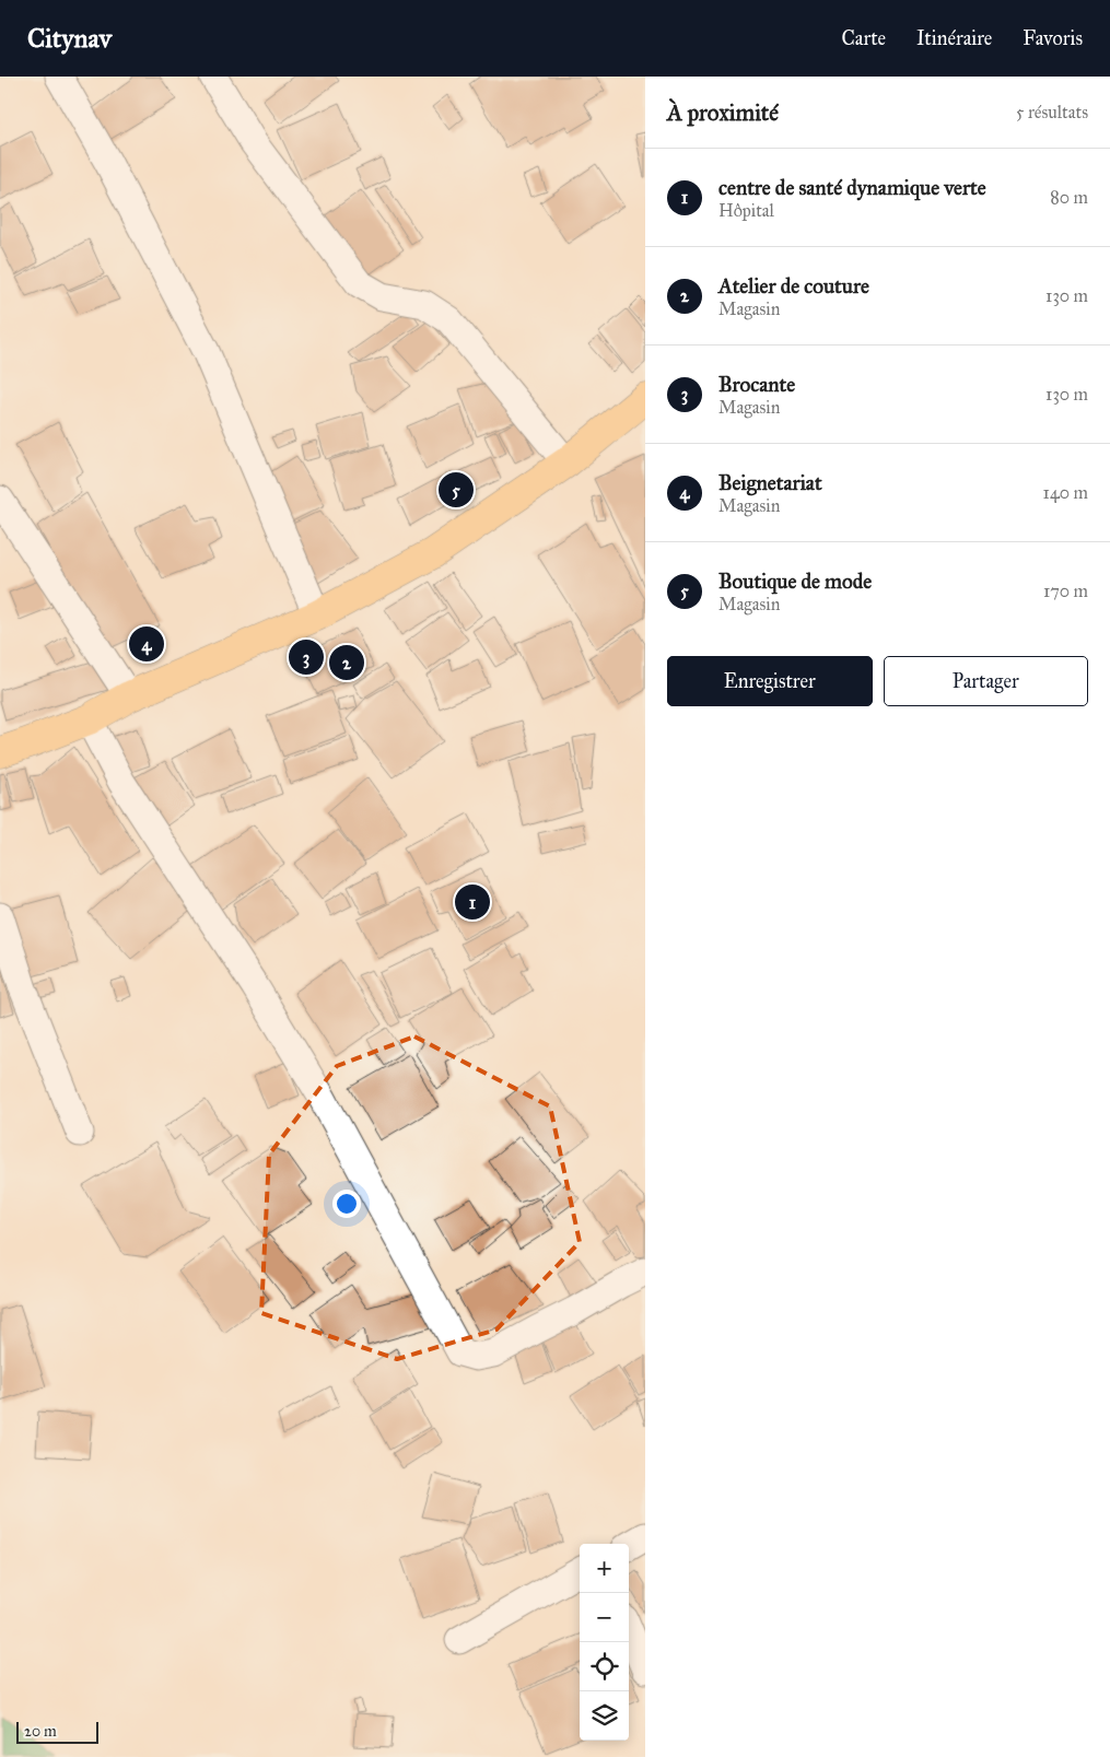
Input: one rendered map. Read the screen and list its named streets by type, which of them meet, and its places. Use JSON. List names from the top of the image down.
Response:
{
  "scale_bar": "20 m",
  "page": {
    "header": "Citynav",
    "nav": ["Carte", "Itinéraire", "Favoris"],
    "heading": ["À proximité", "5 résultats"],
    "list": [
      {
        "mark": "1",
        "name": "centre de santé dynamique verte",
        "note": "Hôpital",
        "value": "80 m"
      },
      {
        "mark": "2",
        "name": "Atelier de couture",
        "note": "Magasin",
        "value": "130 m"
      },
      {
        "mark": "3",
        "name": "Brocante",
        "note": "Magasin",
        "value": "130 m"
      },
      {
        "mark": "4",
        "name": "Beignetariat",
        "note": "Magasin",
        "value": "140 m"
      },
      {
        "mark": "5",
        "name": "Boutique de mode",
        "note": "Magasin",
        "value": "170 m"
      }
    ],
    "pins": [
      "5",
      "4",
      "3",
      "2",
      "1"
    ],
    "buttons": ["Enregistrer", "Partager"],
    "map_buttons": ["+", "−"],
    "scale": "20 m"
  }
}
